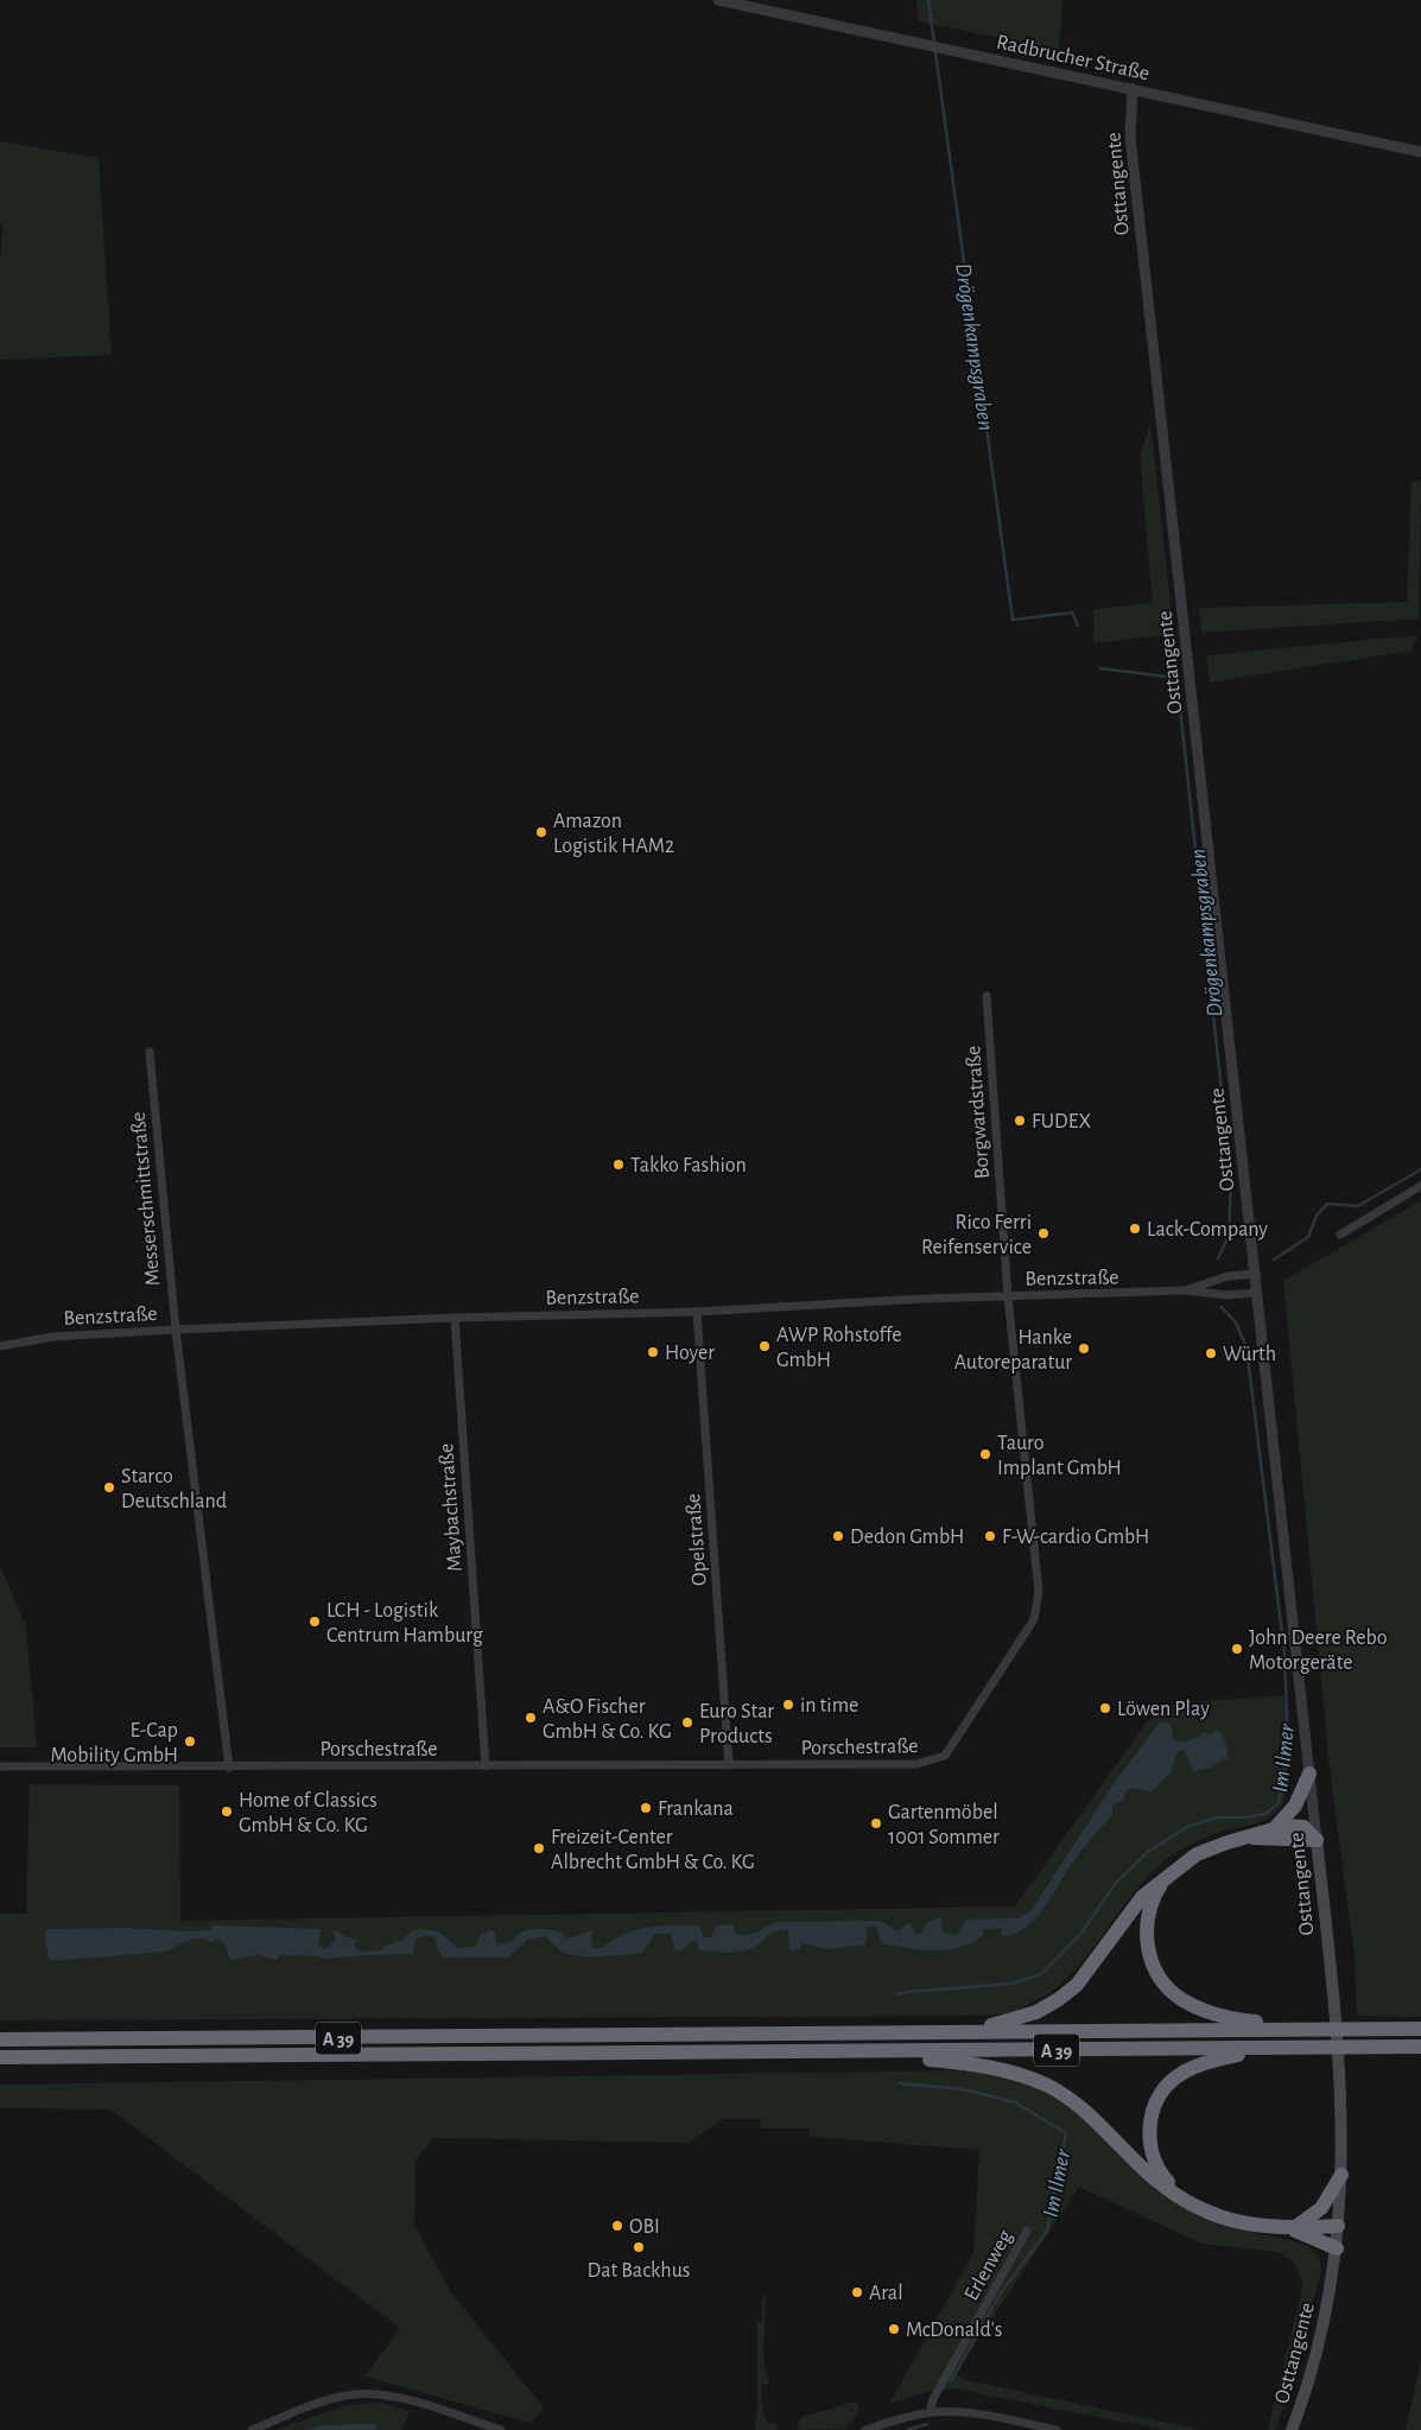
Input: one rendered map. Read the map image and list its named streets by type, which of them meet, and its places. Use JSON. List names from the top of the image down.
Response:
{
  "streets": {
    "highway": ["A 39"],
    "main road": ["Osttangente"],
    "street": [
      "Radbrucher Straße",
      "Borgwardstraße",
      "Messerschmittstraße",
      "Benzstraße",
      "Maybachstraße",
      "Opelstraße",
      "Porschestraße",
      "Erlenweg"
    ]
  },
  "crossings": [
    ["Radbrucher Straße", "Osttangente"],
    ["Osttangente", "Benzstraße"],
    ["Borgwardstraße", "Benzstraße"],
    ["Borgwardstraße", "Porschestraße"],
    ["Messerschmittstraße", "Benzstraße"],
    ["Messerschmittstraße", "Porschestraße"],
    ["Benzstraße", "Maybachstraße"],
    ["Benzstraße", "Opelstraße"],
    ["Benzstraße", "Porschestraße"],
    ["Maybachstraße", "Porschestraße"],
    ["Opelstraße", "Porschestraße"]
  ],
  "water": ["Drögenkampsgraben", "Im Ilmer"],
  "places": [
    "Amazon Logistik HAM2",
    "FUDEX",
    "Takko Fashion",
    "Lack-Company",
    "Rico Ferri Reifenservice",
    "AWP Rohstoffe GmbH",
    "Hanke Autoreparatur",
    "Hoyer",
    "Würth",
    "Tauro Implant GmbH",
    "Starco Deutschland",
    "Dedon GmbH",
    "F-W-cardio GmbH",
    "LCH - Logistik Centrum Hamburg",
    "John Deere Rebo Motorgeräte",
    "in time",
    "Löwen Play",
    "A&O Fischer GmbH & Co. KG",
    "Euro Star Products",
    "E-Cap Mobility GmbH",
    "Frankana",
    "Home of Classics GmbH & Co. KG",
    "Gartenmöbel 1001 Sommer",
    "Freizeit-Center Albrecht GmbH & Co. KG",
    "OBI",
    "Dat Backhus",
    "Aral",
    "McDonald's"
  ]
}
